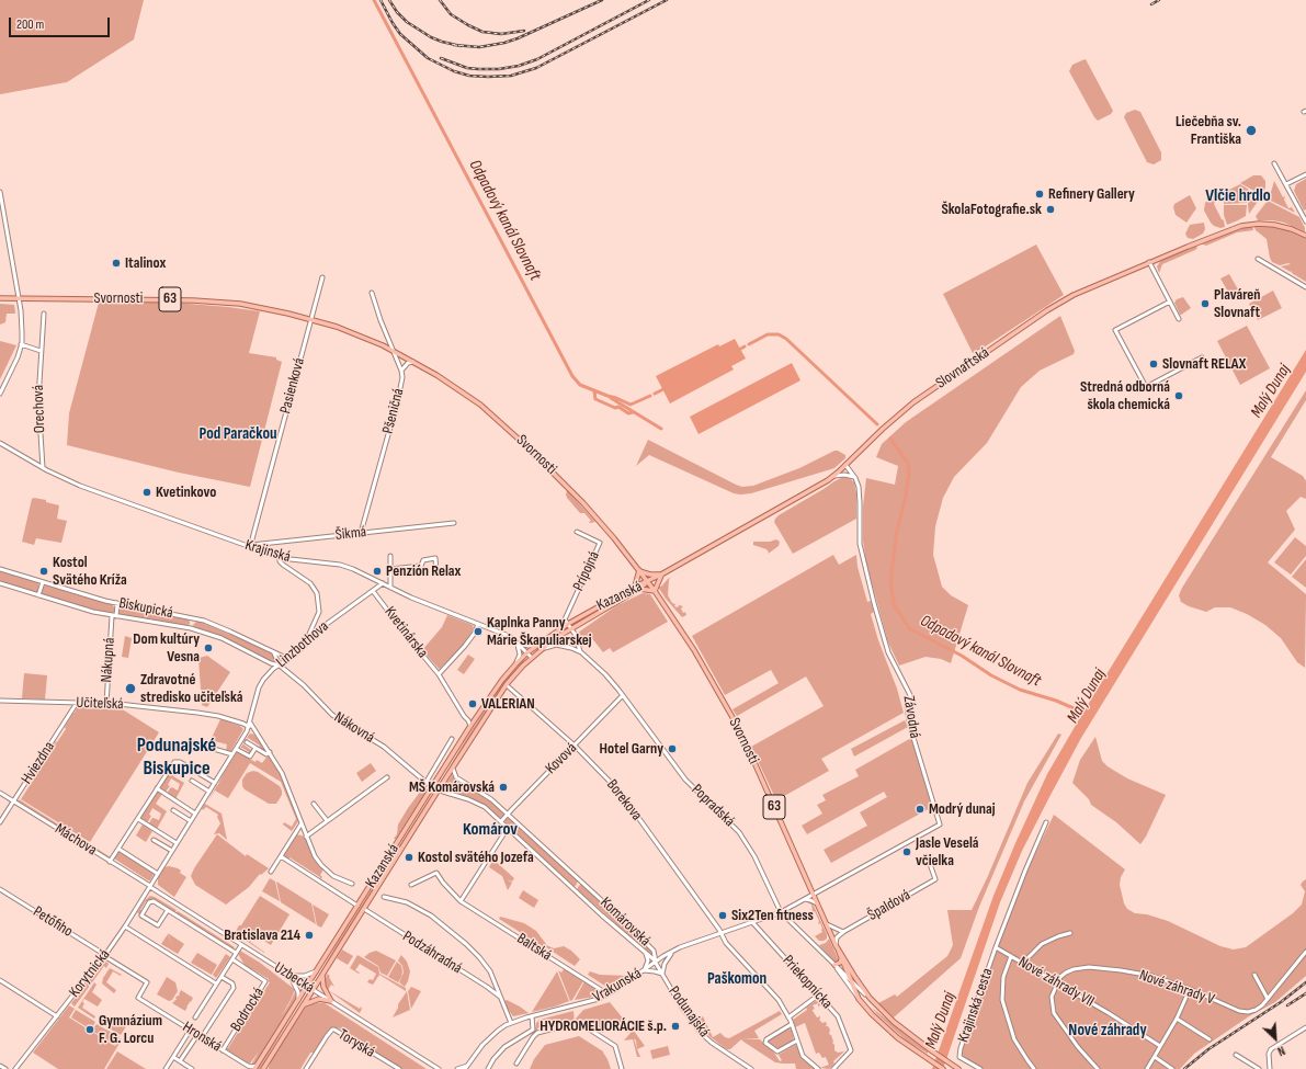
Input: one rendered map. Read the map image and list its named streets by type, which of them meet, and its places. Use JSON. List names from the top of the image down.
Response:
{
  "streets": {
    "main road": [
      "Svornosti",
      "63",
      "Slovnaftská",
      "Kazanská",
      "Popradská"
    ],
    "street": [
      "Pasienková",
      "Orechová",
      "Pšeničná",
      "Šikmá",
      "Krajinská",
      "Prípojná",
      "Biskupická",
      "Kvetinárska",
      "Linzbothova",
      "Nákupná",
      "Učiteľská",
      "Závodná",
      "Nákovná",
      "Kovová",
      "Hviezdna",
      "Borekova",
      "Máchova",
      "Špaldová",
      "Petőfiho",
      "Komárovská",
      "Baltská",
      "Podzáhradná",
      "Korytnická",
      "Uzbecká",
      "Priekopnícka",
      "Nové záhrady VII",
      "Vrakunská",
      "Nové záhrady V",
      "Krajinská cesta",
      "Bodrocká",
      "Podunajská",
      "Hronská",
      "Toryská"
    ]
  },
  "crossings": [
    ["Svornosti", "Slovnaftská"],
    ["Svornosti", "Pasienková"],
    ["Svornosti", "Pšeničná"],
    ["Svornosti", "Kazanská"],
    ["Svornosti", "Závodná"],
    ["Svornosti", "Popradská"],
    ["Slovnaftská", "Kazanská"],
    ["Slovnaftská", "Závodná"],
    ["Pasienková", "Šikmá"],
    ["Pasienková", "Krajinská"],
    ["Orechová", "Krajinská"],
    ["Pšeničná", "Šikmá"],
    ["Šikmá", "Krajinská"],
    ["Krajinská", "Kazanská"],
    ["Krajinská", "Kvetinárska"],
    ["Krajinská", "Linzbothova"],
    ["Prípojná", "Kazanská"],
    ["Prípojná", "Popradská"],
    ["Kazanská", "Kvetinárska"],
    ["Kazanská", "Nákovná"],
    ["Kazanská", "Borekova"],
    ["Kazanská", "Popradská"],
    ["Kazanská", "Komárovská"],
    ["Kazanská", "Podzáhradná"],
    ["Kazanská", "Uzbecká"],
    ["Kazanská", "Hronská"],
    ["Biskupická", "Linzbothova"],
    ["Biskupická", "Nákupná"],
    ["Biskupická", "Nákovná"],
    ["Kvetinárska", "Linzbothova"],
    ["Linzbothova", "Učiteľská"],
    ["Linzbothova", "Nákovná"],
    ["Linzbothova", "Korytnická"],
    ["Nákupná", "Učiteľská"],
    ["Učiteľská", "Hviezdna"],
    ["Učiteľská", "Korytnická"],
    ["Závodná", "Popradská"],
    ["Závodná", "Vrakunská"],
    ["Nákovná", "Komárovská"],
    ["Kovová", "Borekova"],
    ["Kovová", "Popradská"],
    ["Kovová", "Komárovská"],
    ["Hviezdna", "Máchova"],
    ["Borekova", "Vrakunská"],
    ["Popradská", "Vrakunská"],
    ["Máchova", "Korytnická"],
    ["Máchova", "Uzbecká"],
    ["Petőfiho", "Korytnická"],
    ["Petőfiho", "Hronská"],
    ["Komárovská", "Vrakunská"],
    ["Komárovská", "Podunajská"],
    ["Baltská", "Vrakunská"],
    ["Podzáhradná", "Vrakunská"],
    ["Korytnická", "Uzbecká"],
    ["Korytnická", "Hronská"],
    ["Priekopnícka", "Vrakunská"],
    ["Nové záhrady VII", "Nové záhrady V"],
    ["Nové záhrady VII", "Krajinská cesta"],
    ["Vrakunská", "Podunajská"],
    ["Bodrocká", "Hronská"]
  ],
  "districts": [
    "Vlčie hrdlo",
    "Pod Paračkou",
    "Podunajské Biskupice",
    "Komárov",
    "Paškomon",
    "Nové záhrady"
  ],
  "water": ["Odpadový kanál Slovnaft", "Malý Dunaj"],
  "places": [
    "Liečebňa sv. Františka",
    "Refinery Gallery",
    "ŠkolaFotografie.sk",
    "Italinox",
    "Plaváreň Slovnaft",
    "Slovnaft RELAX",
    "Stredná odborná škola chemická",
    "Kvetinkovo",
    "Kostol Svätého Kríža",
    "Penzión Relax",
    "Kaplnka Panny Márie Škapuliarskej",
    "Dom kultúry Vesna",
    "Zdravotné stredisko učiteľská",
    "VALERIAN",
    "Hotel Garny",
    "MŠ Komárovská",
    "Modrý dunaj",
    "Jasle Veselá včielka",
    "Kostol svätého Jozefa",
    "Six2Ten fitness",
    "Bratislava 214",
    "HYDROMELIORÁCIE š.p.",
    "Gymnázium F. G. Lorcu"
  ],
  "scale_bar": "200 m",
  "north": "bottom right"
}
